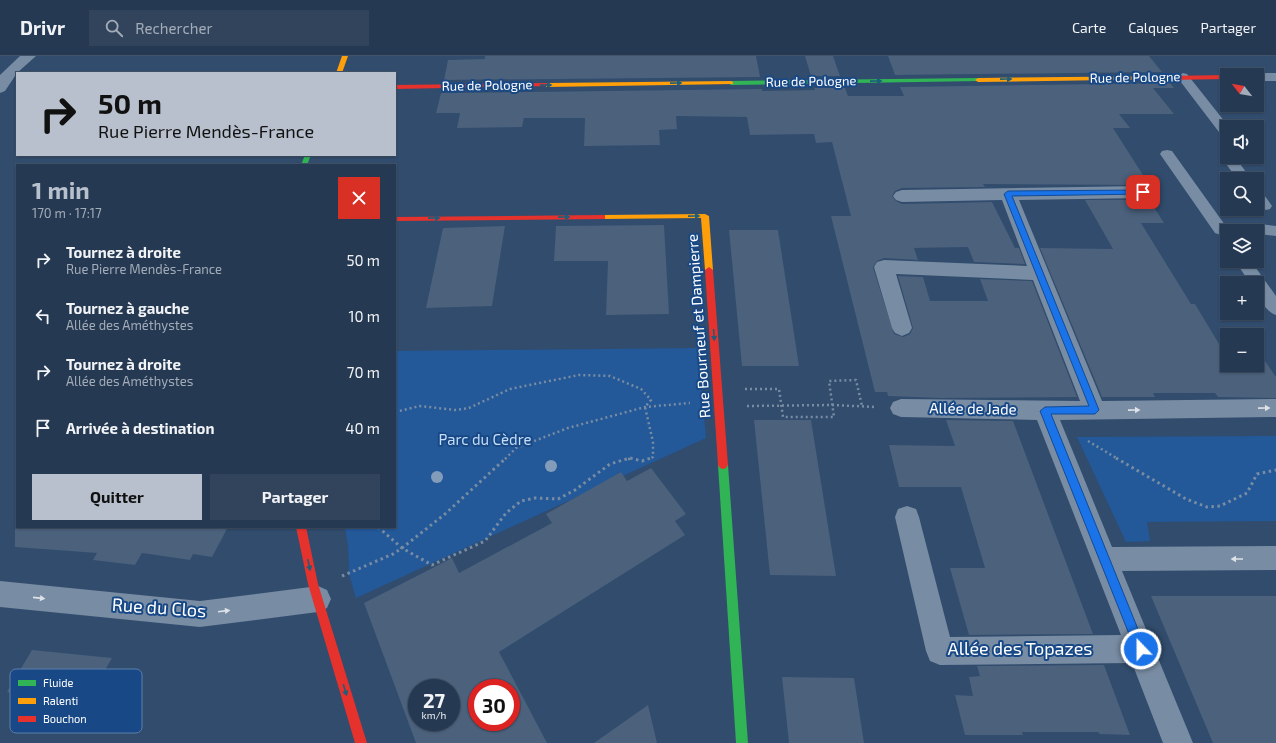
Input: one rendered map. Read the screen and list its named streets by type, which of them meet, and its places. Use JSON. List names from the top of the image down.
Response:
{
  "streets": {
    "street": [
      "Rue de Pologne",
      "Rue Bourneuf et Dampierre",
      "Allée de Jade",
      "Rue du Clos",
      "Allée des Topazes"
    ]
  },
  "one_way": ["Rue de Pologne", "Rue du Clos"],
  "parks": ["Parc du Cèdre"],
  "legend": ["Fluide", "Ralenti", "Bouchon"],
  "north": "top left",
  "page": {
    "header": "Drivr",
    "search": "Rechercher",
    "nav": ["Carte", "Calques", "Partager"],
    "map_buttons": ["+", "−"],
    "turn": ["50 m", "Rue Pierre Mendès-France"],
    "heading": ["1 min", "170 m · 17:17"],
    "list": [
      {
        "name": "Tournez à droite",
        "note": "Rue Pierre Mendès-France",
        "value": "50 m"
      },
      {
        "name": "Tournez à gauche",
        "note": "Allée des Améthystes",
        "value": "10 m"
      },
      {
        "name": "Tournez à droite",
        "note": "Allée des Améthystes",
        "value": "70 m"
      },
      {
        "name": "Arrivée à destination",
        "value": "40 m"
      }
    ],
    "buttons": ["Quitter", "Partager"],
    "speed": "27 km/h",
    "limit": "30"
  }
}
